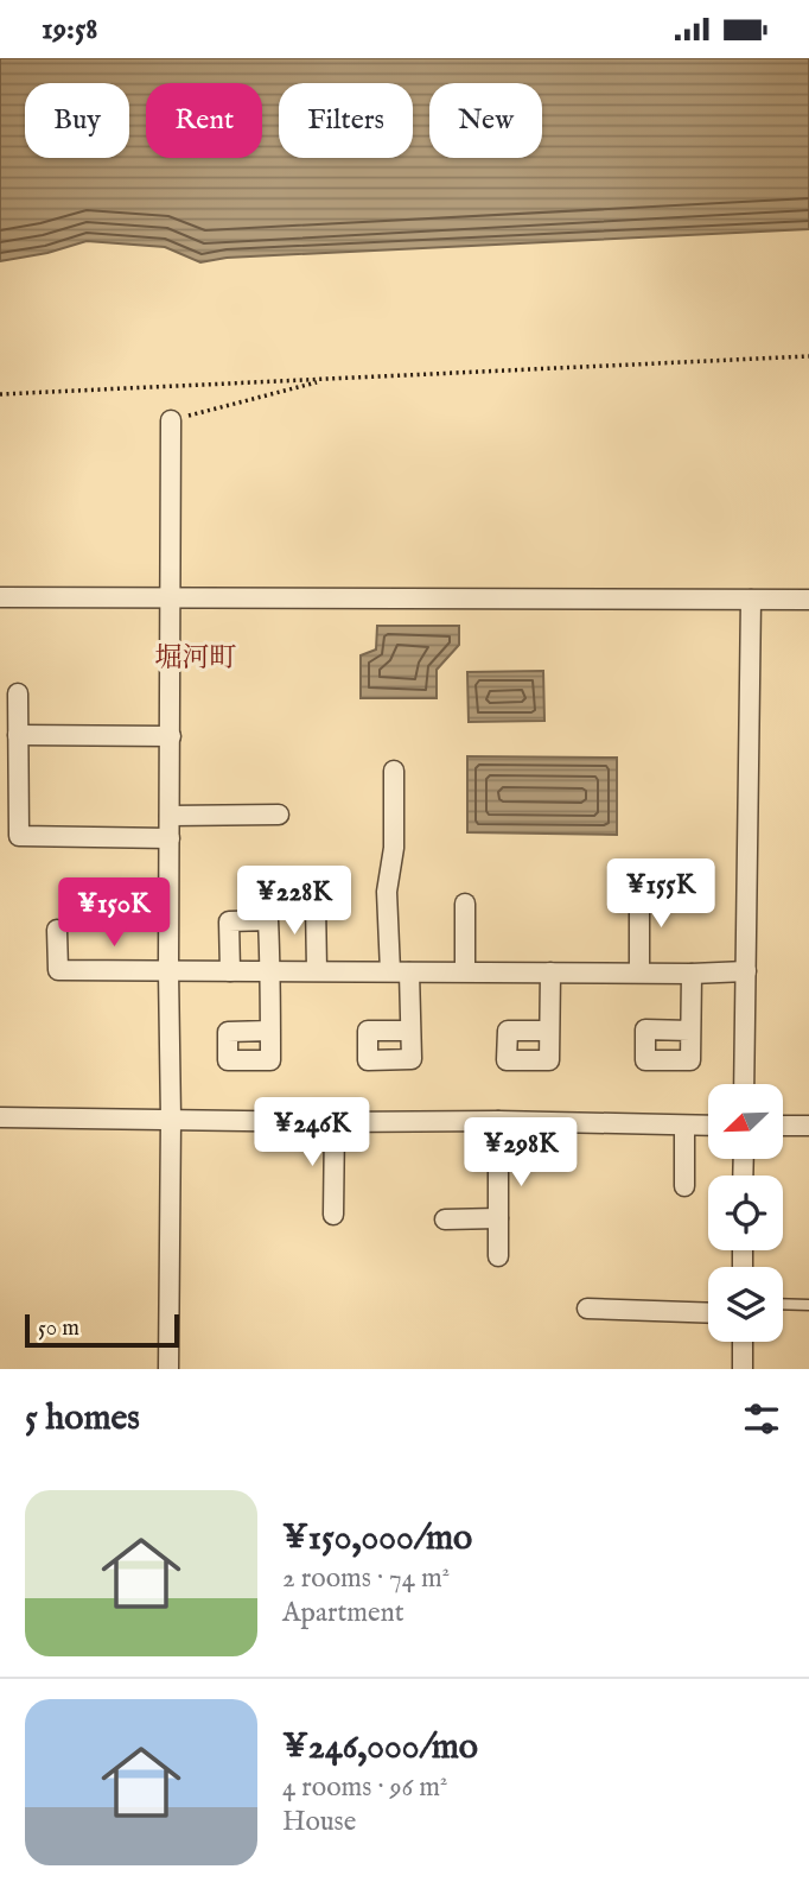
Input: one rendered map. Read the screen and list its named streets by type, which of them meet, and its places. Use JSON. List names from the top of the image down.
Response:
{
  "districts": ["堀河町"],
  "scale_bar": "50 m",
  "north": "bottom left",
  "page": {
    "status": "19:58",
    "chip": [
      "Buy",
      "Rent",
      "Filters",
      "New"
    ],
    "price": [
      "¥155K",
      "¥228K",
      "¥150K",
      "¥246K",
      "¥298K"
    ],
    "scale": "50 m",
    "heading": "5 homes",
    "list": [
      {
        "name": "¥150,000/mo",
        "note": "2 rooms · 74 m² · Apartment"
      },
      {
        "name": "¥246,000/mo",
        "note": "4 rooms · 96 m² · House"
      }
    ]
  }
}
